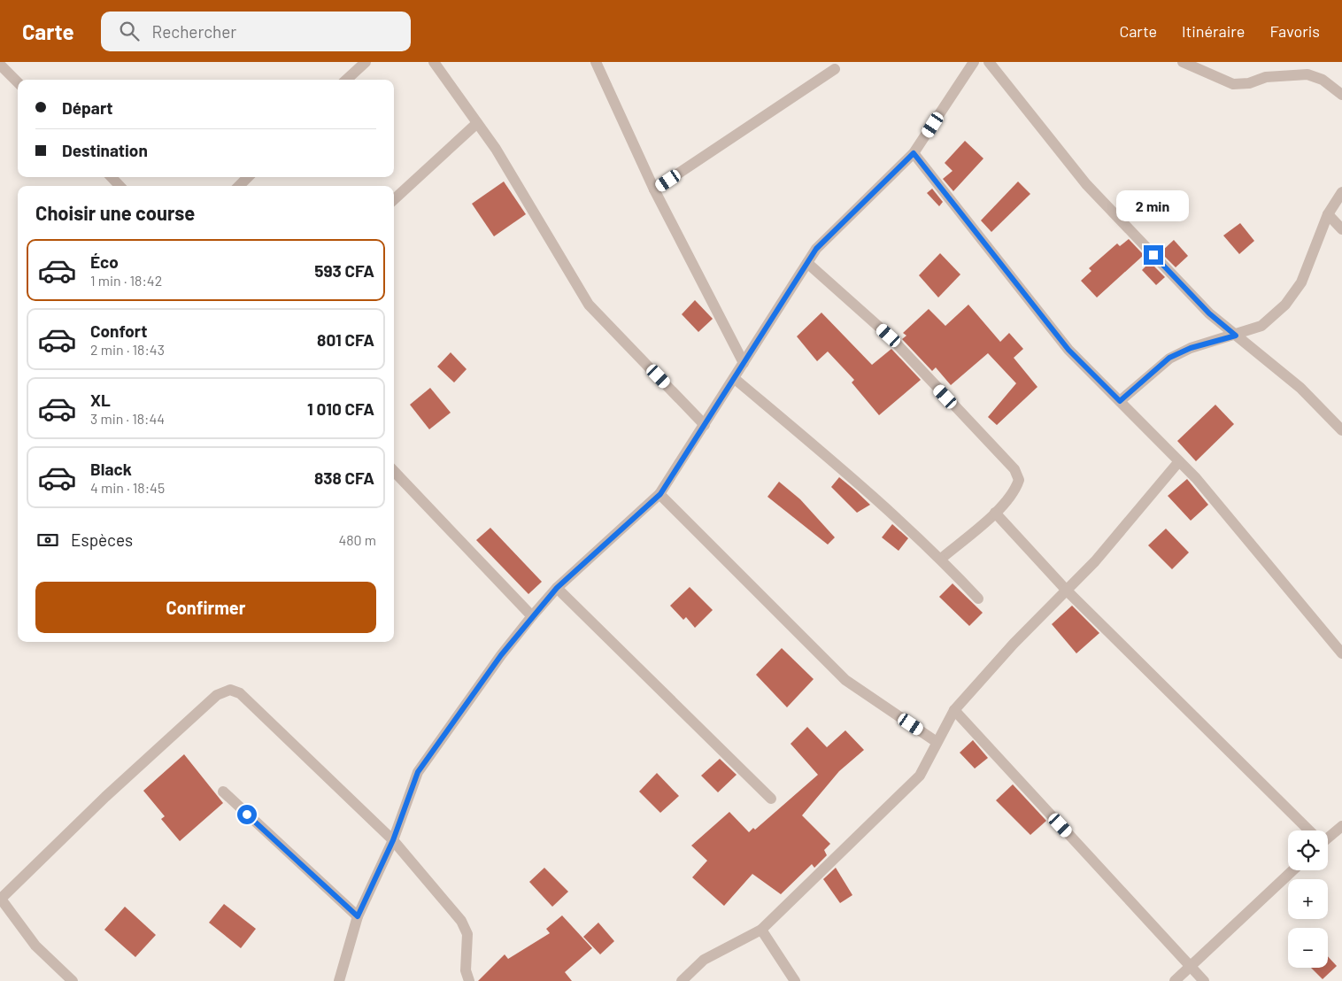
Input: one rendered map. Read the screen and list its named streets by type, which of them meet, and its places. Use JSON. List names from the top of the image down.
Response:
{
  "page": {
    "header": "Carte",
    "search": "Rechercher",
    "nav": ["Carte", "Itinéraire", "Favoris"],
    "banner": ["Départ", "Destination"],
    "heading": "Choisir une course",
    "bubble": "2 min",
    "list": [
      {
        "name": "Éco",
        "note": "1 min · 18:42",
        "value": "593 CFA"
      },
      {
        "name": "Confort",
        "note": "2 min · 18:43",
        "value": "801 CFA"
      },
      {
        "name": "XL",
        "note": "3 min · 18:44",
        "value": "1 010 CFA"
      },
      {
        "name": "Black",
        "note": "4 min · 18:45",
        "value": "838 CFA"
      }
    ],
    "pay": ["Espèces", "480 m"],
    "buttons": "Confirmer",
    "map_buttons": ["+", "−"]
  }
}
